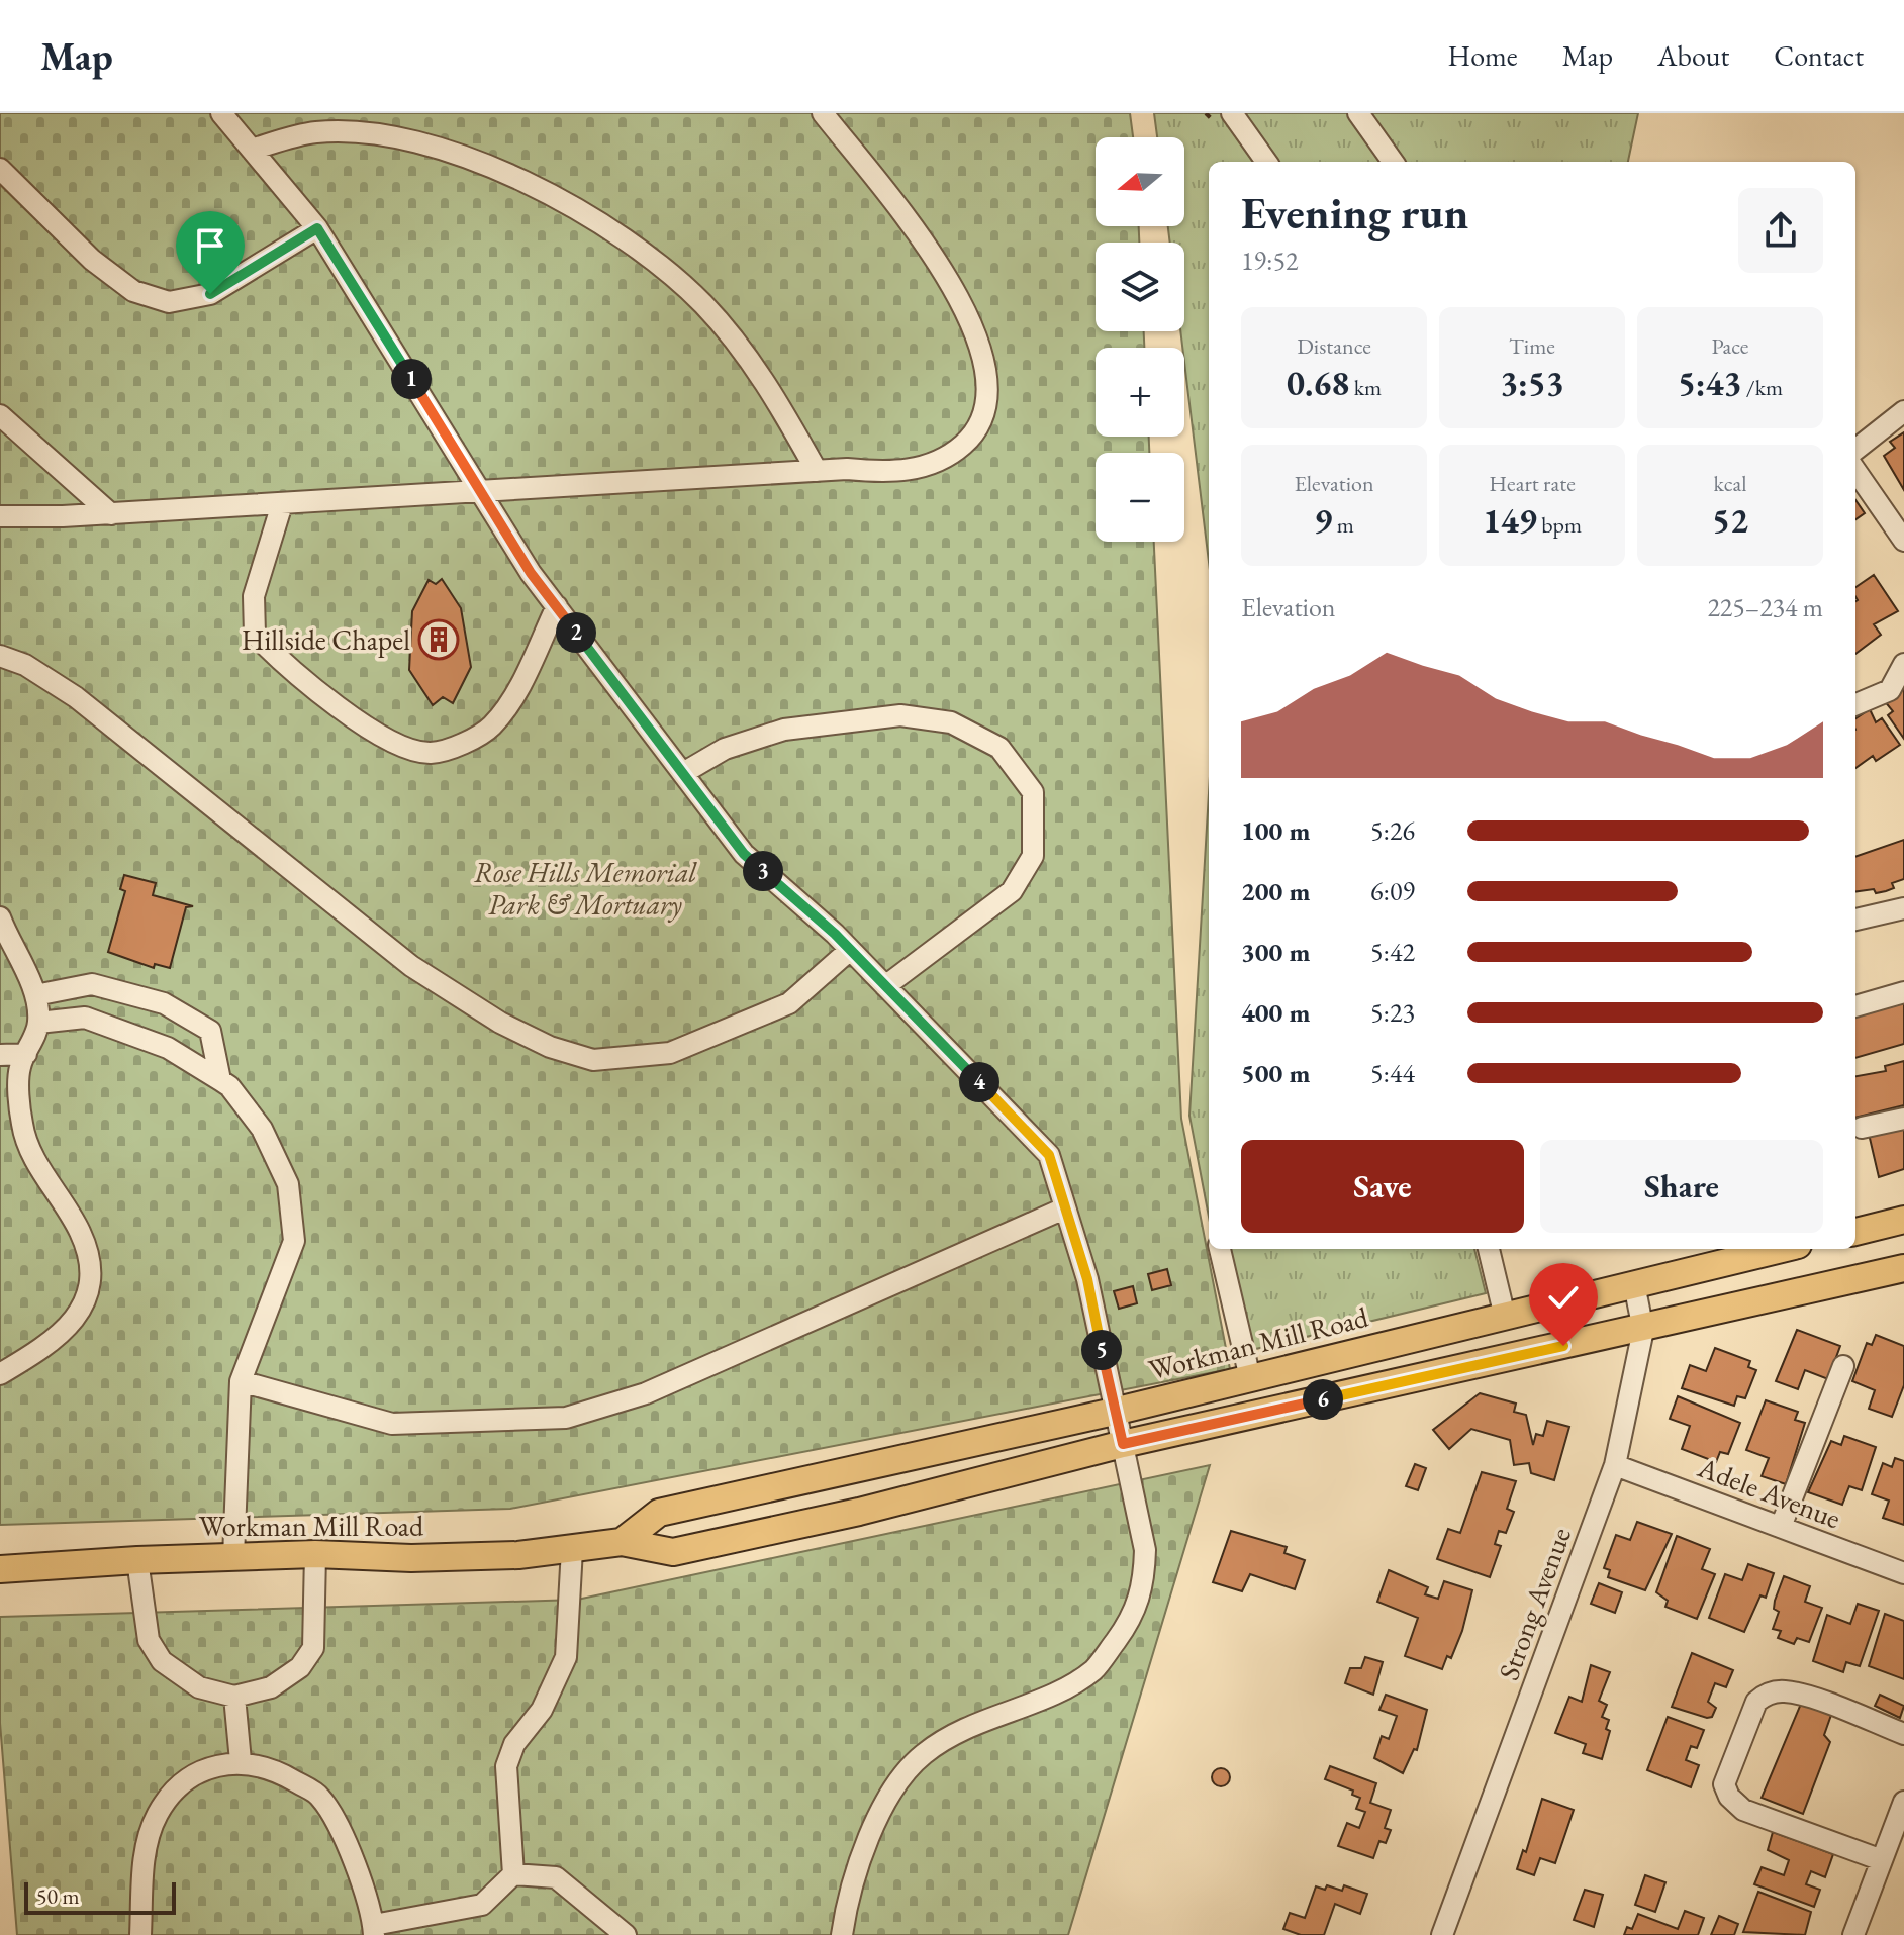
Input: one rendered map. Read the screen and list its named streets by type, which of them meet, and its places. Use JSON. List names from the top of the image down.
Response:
{
  "streets": {
    "main road": ["Workman Mill Road"],
    "street": ["Adele Avenue", "Strong Avenue"]
  },
  "crossings": [
    ["Workman Mill Road", "Strong Avenue"],
    ["Adele Avenue", "Strong Avenue"]
  ],
  "parks": ["Rose Hills Memorial Park & Mortuary"],
  "places": {
    "building": ["Hillside Chapel"]
  },
  "scale_bar": "50 m",
  "north": "left",
  "page": {
    "header": "Map",
    "nav": [
      "Home",
      "Map",
      "About",
      "Contact"
    ],
    "map_buttons": ["+", "−"],
    "heading": ["Evening run", "19:52"],
    "stats": [
      ["Distance", "0.68 km"],
      ["Time", "3:53"],
      ["Pace", "5:43 /km"],
      ["Elevation", "9 m"],
      ["Heart rate", "149 bpm"],
      ["kcal", "52"]
    ],
    "pins": [
      "1",
      "2",
      "3",
      "4",
      "5",
      "6"
    ],
    "chart": ["Elevation", "225–234 m"],
    "list": [
      {
        "name": "100 m",
        "note": "5:26"
      },
      {
        "name": "200 m",
        "note": "6:09"
      },
      {
        "name": "300 m",
        "note": "5:42"
      },
      {
        "name": "400 m",
        "note": "5:23"
      },
      {
        "name": "500 m",
        "note": "5:44"
      }
    ],
    "buttons": ["Save", "Share"],
    "scale": "50 m"
  }
}
